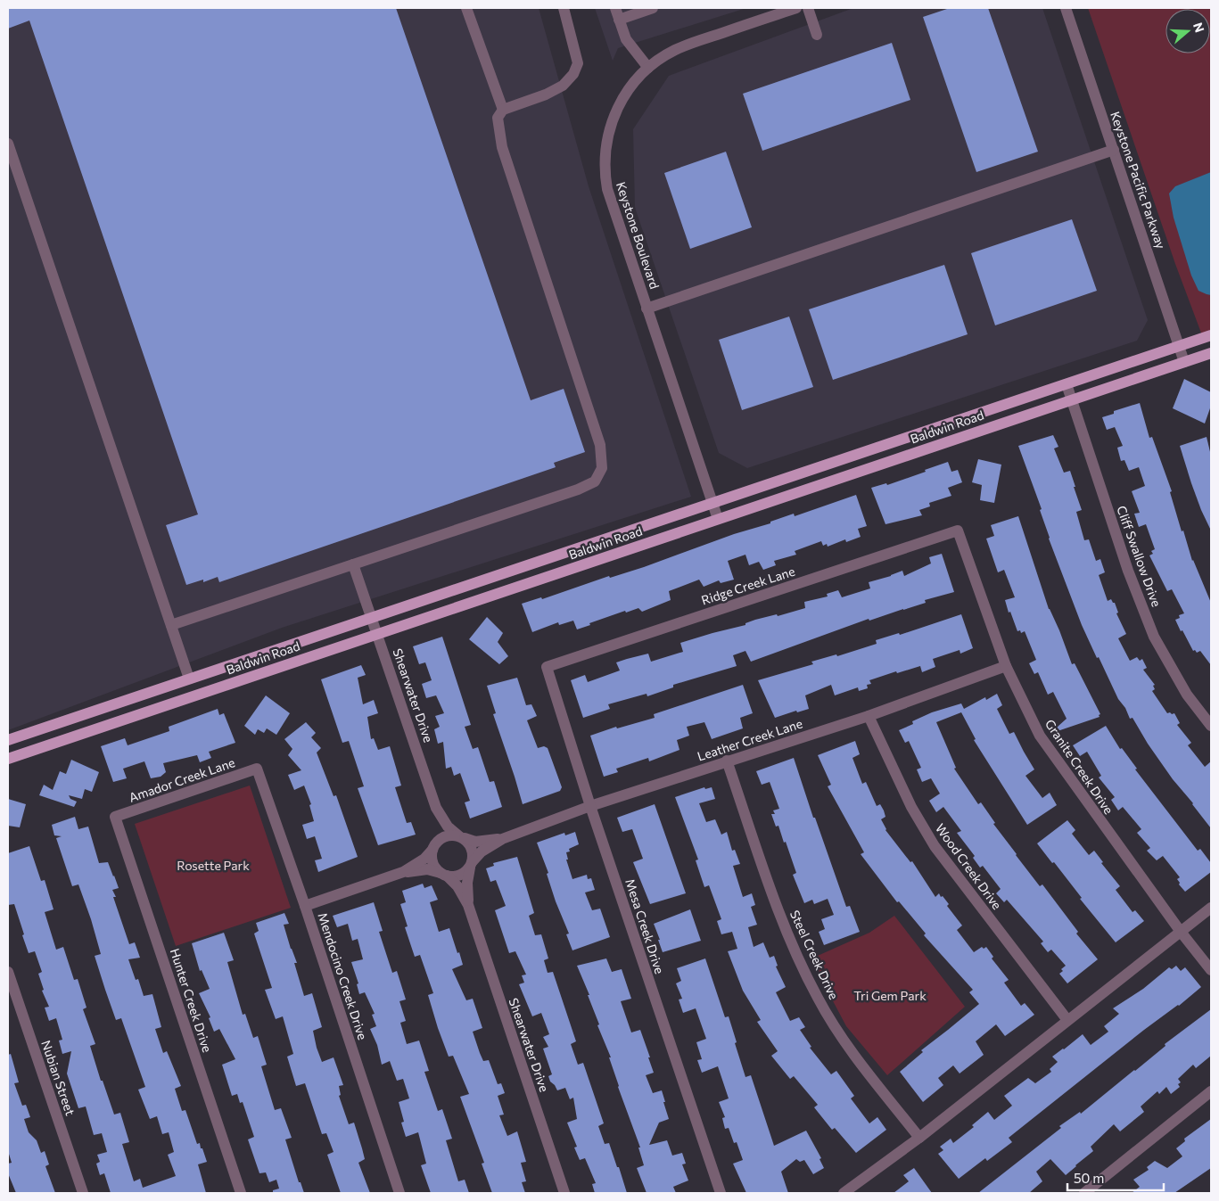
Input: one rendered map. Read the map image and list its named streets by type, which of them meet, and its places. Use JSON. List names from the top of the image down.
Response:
{
  "streets": {
    "main road": ["Baldwin Road"],
    "street": [
      "Keystone Pacific Parkway",
      "Keystone Boulevard",
      "Cliff Swallow Drive",
      "Ridge Creek Lane",
      "Shearwater Drive",
      "Leather Creek Lane",
      "Granite Creek Drive",
      "Amador Creek Lane",
      "Wood Creek Drive",
      "Mesa Creek Drive",
      "Steel Creek Drive",
      "Mendocino Creek Drive",
      "Hunter Creek Drive",
      "Nubian Street"
    ]
  },
  "crossings": [
    ["Keystone Pacific Parkway", "Baldwin Road"],
    ["Keystone Boulevard", "Baldwin Road"],
    ["Baldwin Road", "Cliff Swallow Drive"],
    ["Baldwin Road", "Shearwater Drive"],
    ["Ridge Creek Lane", "Granite Creek Drive"],
    ["Ridge Creek Lane", "Mesa Creek Drive"],
    ["Shearwater Drive", "Leather Creek Lane"],
    ["Leather Creek Lane", "Granite Creek Drive"],
    ["Leather Creek Lane", "Wood Creek Drive"],
    ["Leather Creek Lane", "Mesa Creek Drive"],
    ["Leather Creek Lane", "Steel Creek Drive"],
    ["Amador Creek Lane", "Mendocino Creek Drive"],
    ["Amador Creek Lane", "Hunter Creek Drive"]
  ],
  "parks": ["Rosette Park", "Tri Gem Park"],
  "scale_bar": "50 m",
  "north": "right"
}
